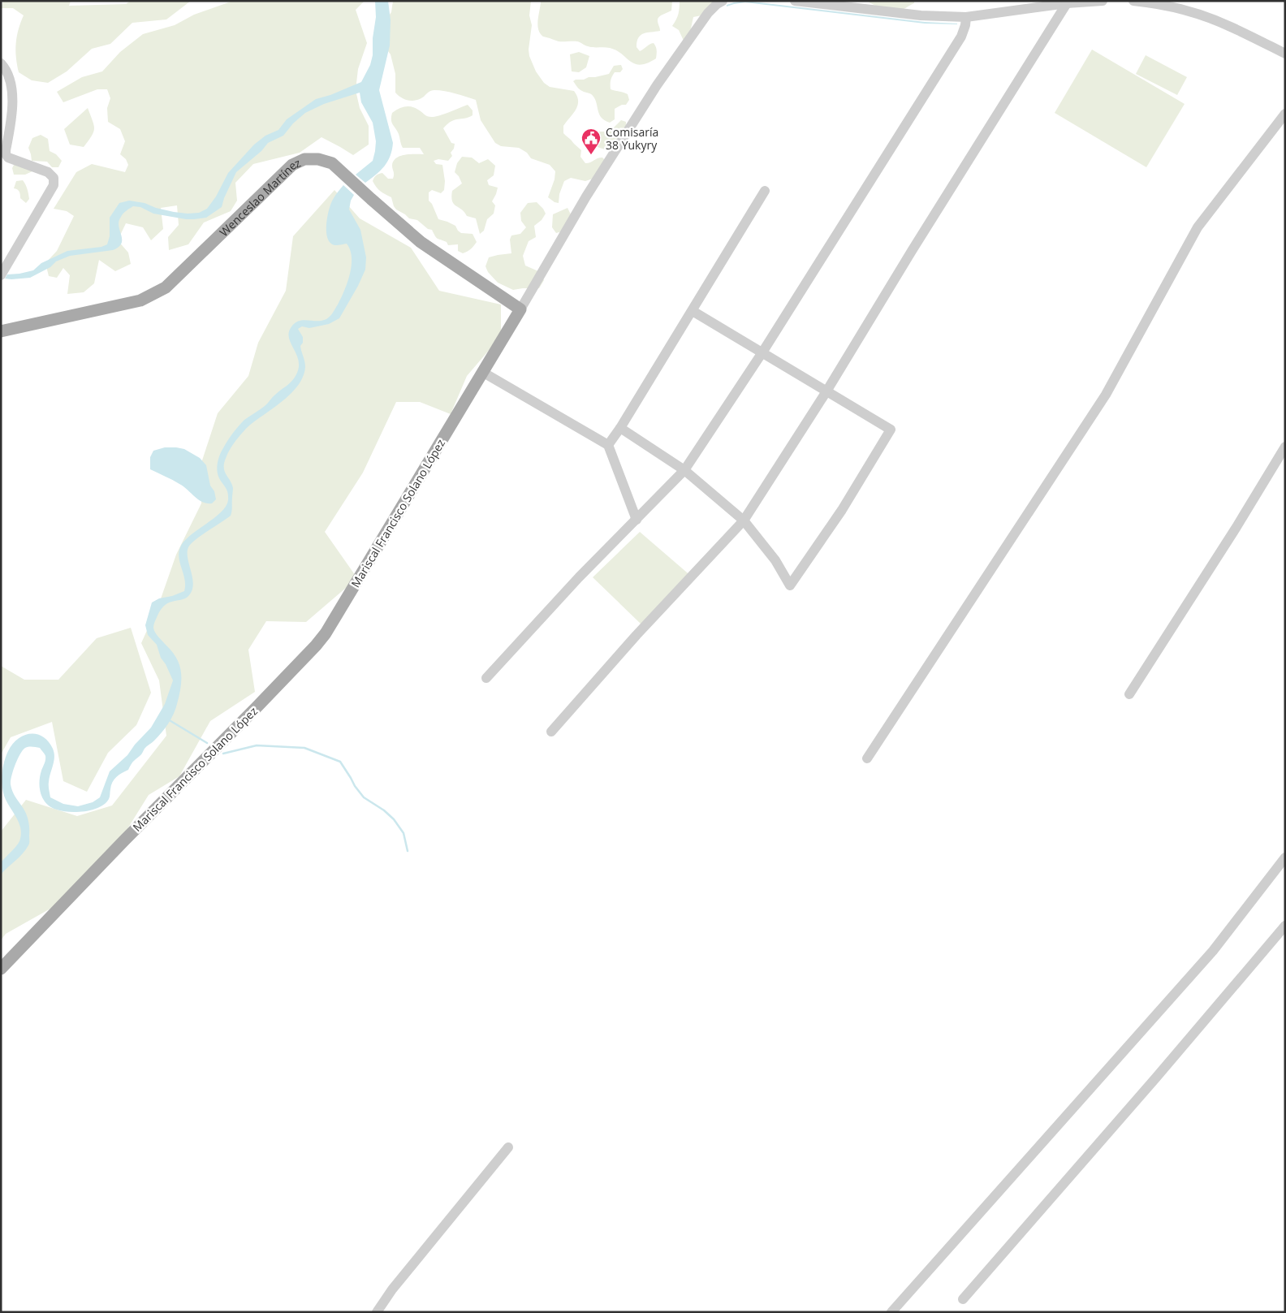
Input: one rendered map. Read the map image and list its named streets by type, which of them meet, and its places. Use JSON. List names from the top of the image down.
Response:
{
  "streets": {
    "main road": ["Wenceslao Martínez", "Mariscal Francisco Solano López"]
  },
  "crossings": [
    ["Wenceslao Martínez", "Mariscal Francisco Solano López"]
  ],
  "places": {
    "public building": ["Comisaría 38 Yukyry"]
  }
}
